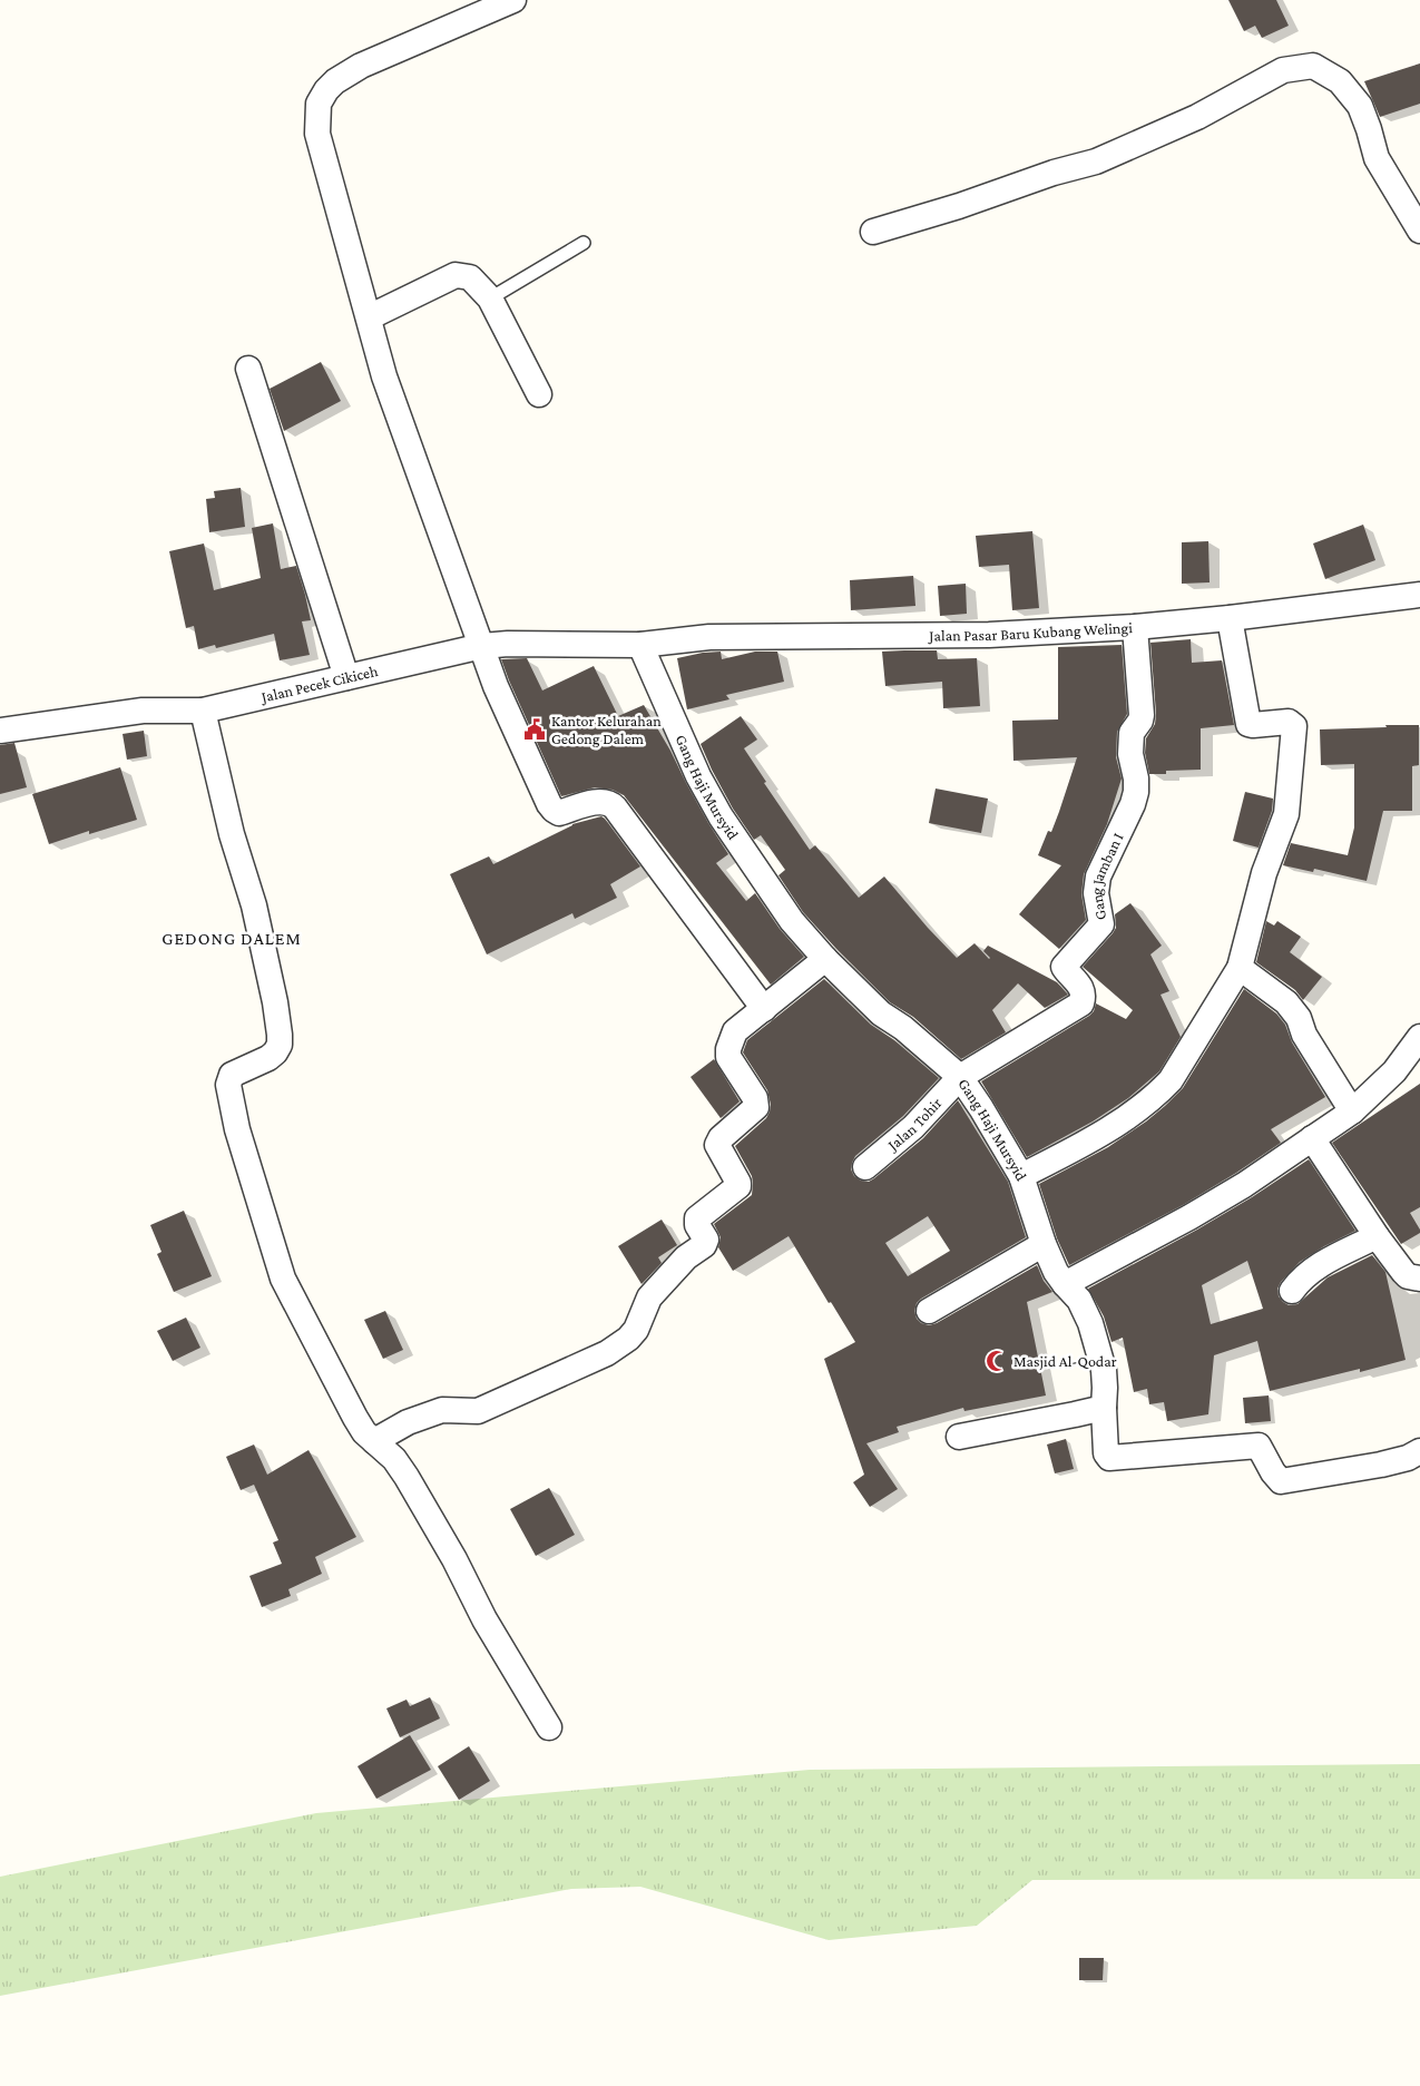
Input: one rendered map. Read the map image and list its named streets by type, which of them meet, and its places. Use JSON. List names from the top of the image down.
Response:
{
  "streets": {
    "street": [
      "Jalan Pasar Baru Kubang Welingi",
      "Jalan Pecek Cikiceh",
      "Gang Haji Mursyid",
      "Gang Jamban I",
      "Jalan Tohir"
    ]
  },
  "crossings": [
    ["Jalan Pasar Baru Kubang Welingi", "Jalan Pecek Cikiceh"],
    ["Jalan Pasar Baru Kubang Welingi", "Gang Haji Mursyid"],
    ["Jalan Pasar Baru Kubang Welingi", "Gang Jamban I"],
    ["Jalan Pecek Cikiceh", "Gang Haji Mursyid"],
    ["Gang Haji Mursyid", "Gang Jamban I"],
    ["Gang Haji Mursyid", "Jalan Tohir"],
    ["Gang Jamban I", "Jalan Tohir"]
  ],
  "districts": ["GEDONG DALEM"],
  "places": {
    "public building": ["Kantor Kelurahan Gedong Dalem"],
    "mosque": ["Masjid Al-Qodar"]
  }
}
